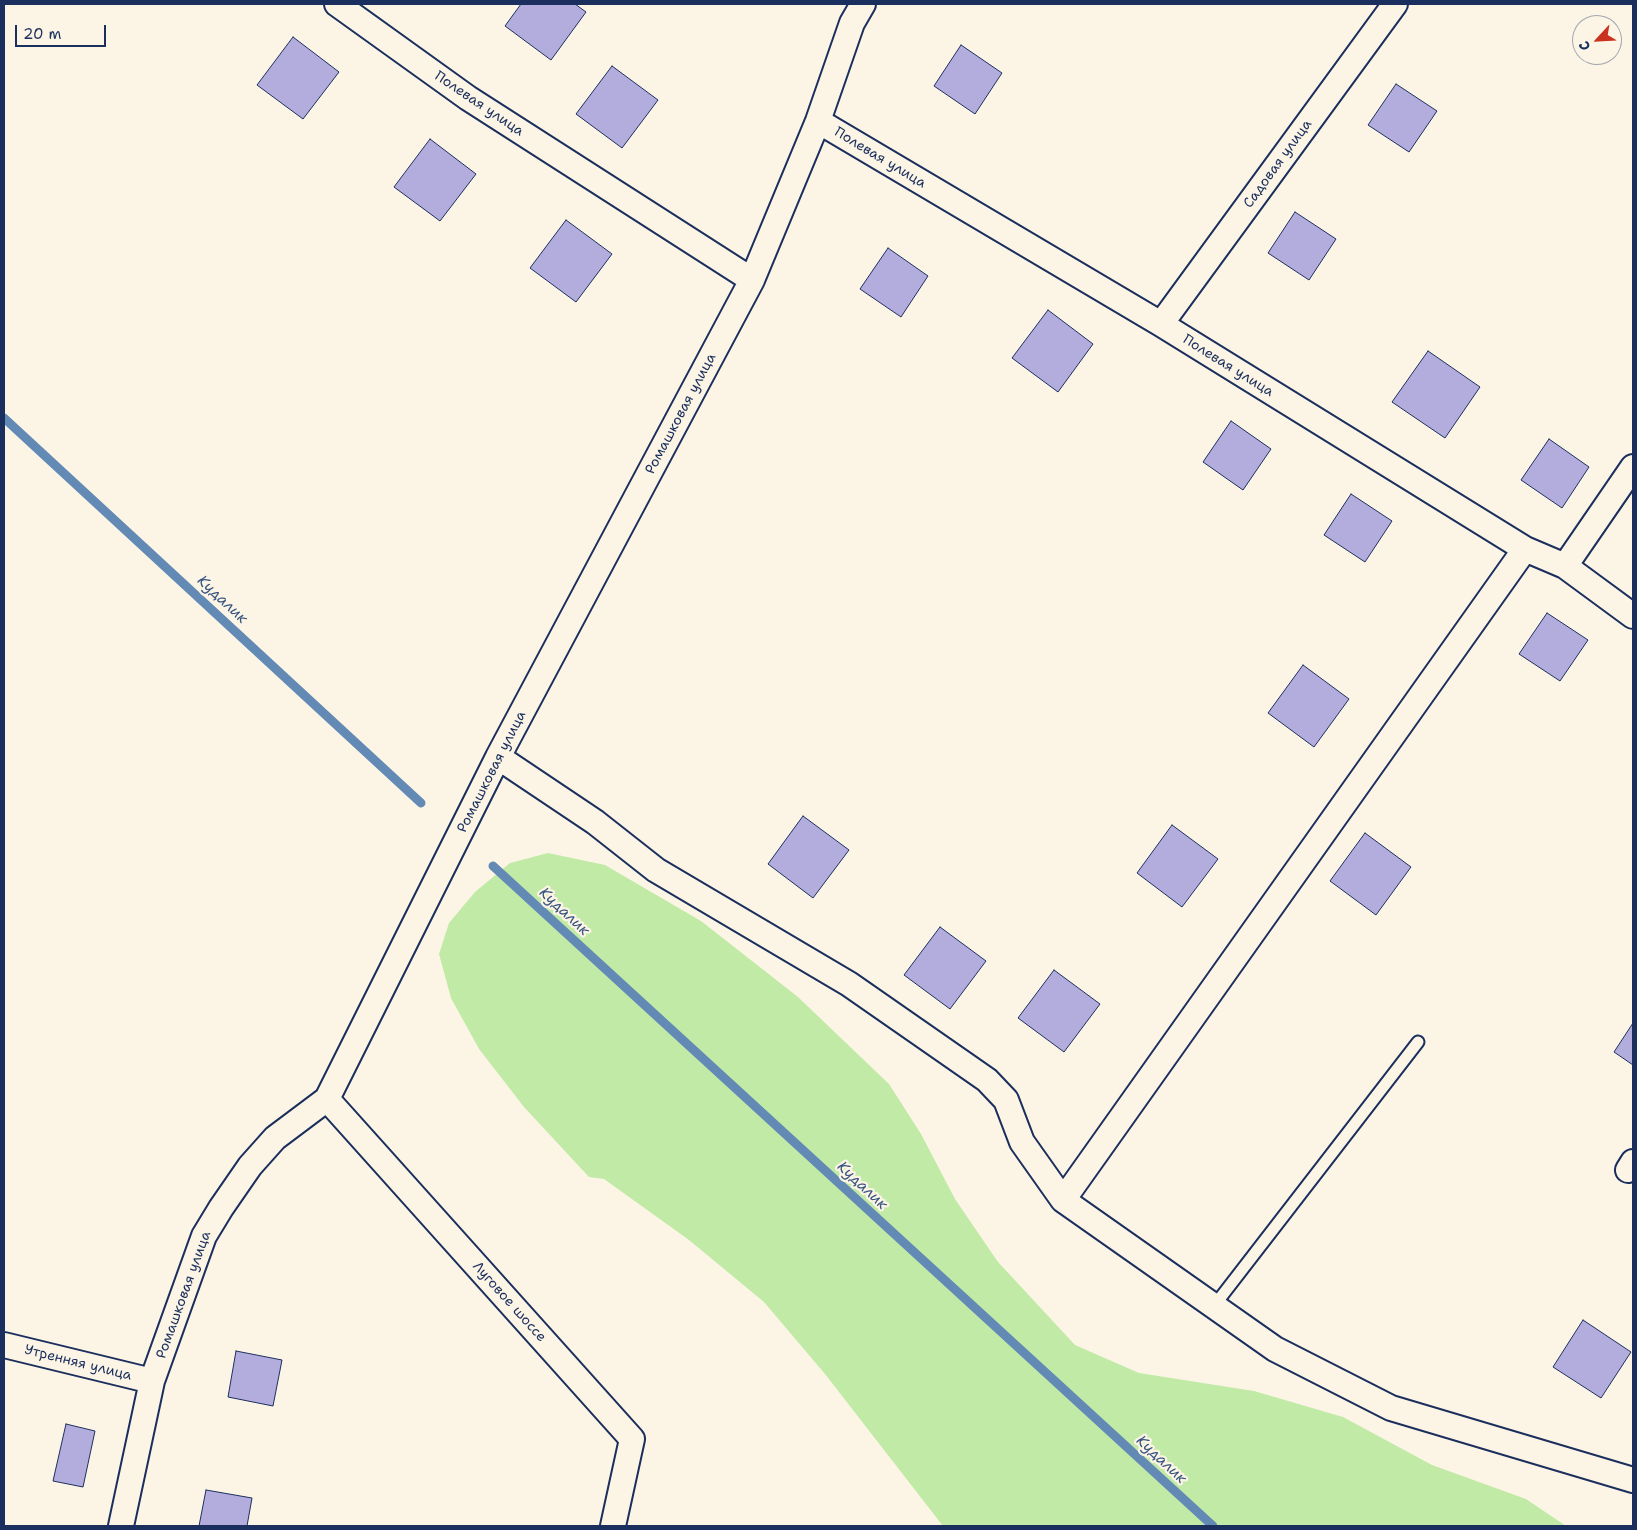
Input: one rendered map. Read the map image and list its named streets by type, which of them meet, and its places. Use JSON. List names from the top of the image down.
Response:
{
  "streets": {
    "street": [
      "Полевая улица",
      "Садовая улица",
      "Ромашковая улица",
      "Луговое шоссе",
      "Утренняя улица"
    ]
  },
  "crossings": [
    ["Полевая улица", "Садовая улица"],
    ["Полевая улица", "Ромашковая улица"],
    ["Ромашковая улица", "Луговое шоссе"],
    ["Ромашковая улица", "Утренняя улица"]
  ],
  "water": ["Кудалик"],
  "scale_bar": "20 m",
  "north": "bottom left"
}
